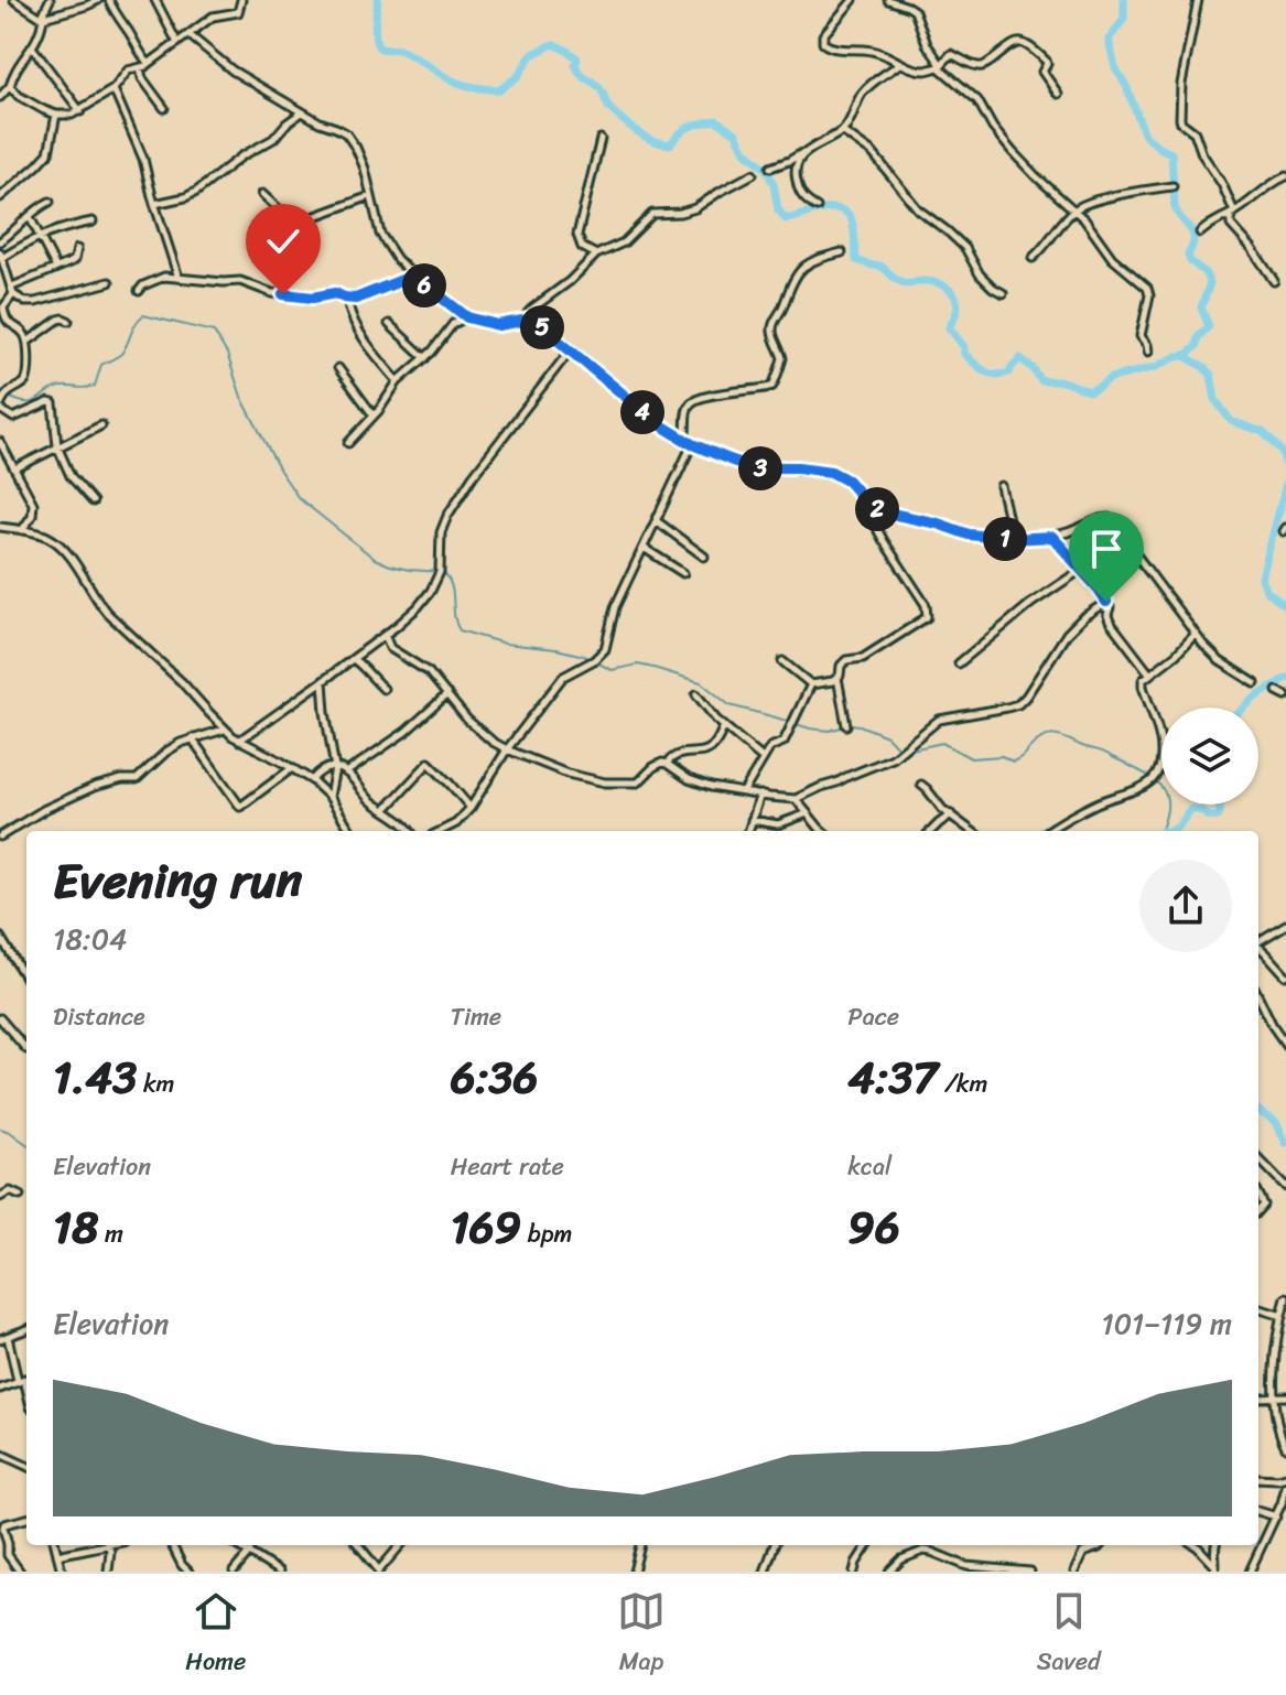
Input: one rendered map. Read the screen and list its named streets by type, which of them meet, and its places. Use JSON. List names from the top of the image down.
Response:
{
  "page": {
    "pins": [
      "6",
      "5",
      "4",
      "3",
      "2",
      "1"
    ],
    "heading": ["Evening run", "18:04"],
    "stats": [
      ["Distance", "1.43 km"],
      ["Time", "6:36"],
      ["Pace", "4:37 /km"],
      ["Elevation", "18 m"],
      ["Heart rate", "169 bpm"],
      ["kcal", "96"]
    ],
    "chart": ["Elevation", "101–119 m"],
    "tabs": ["Home", "Map", "Saved"]
  }
}
